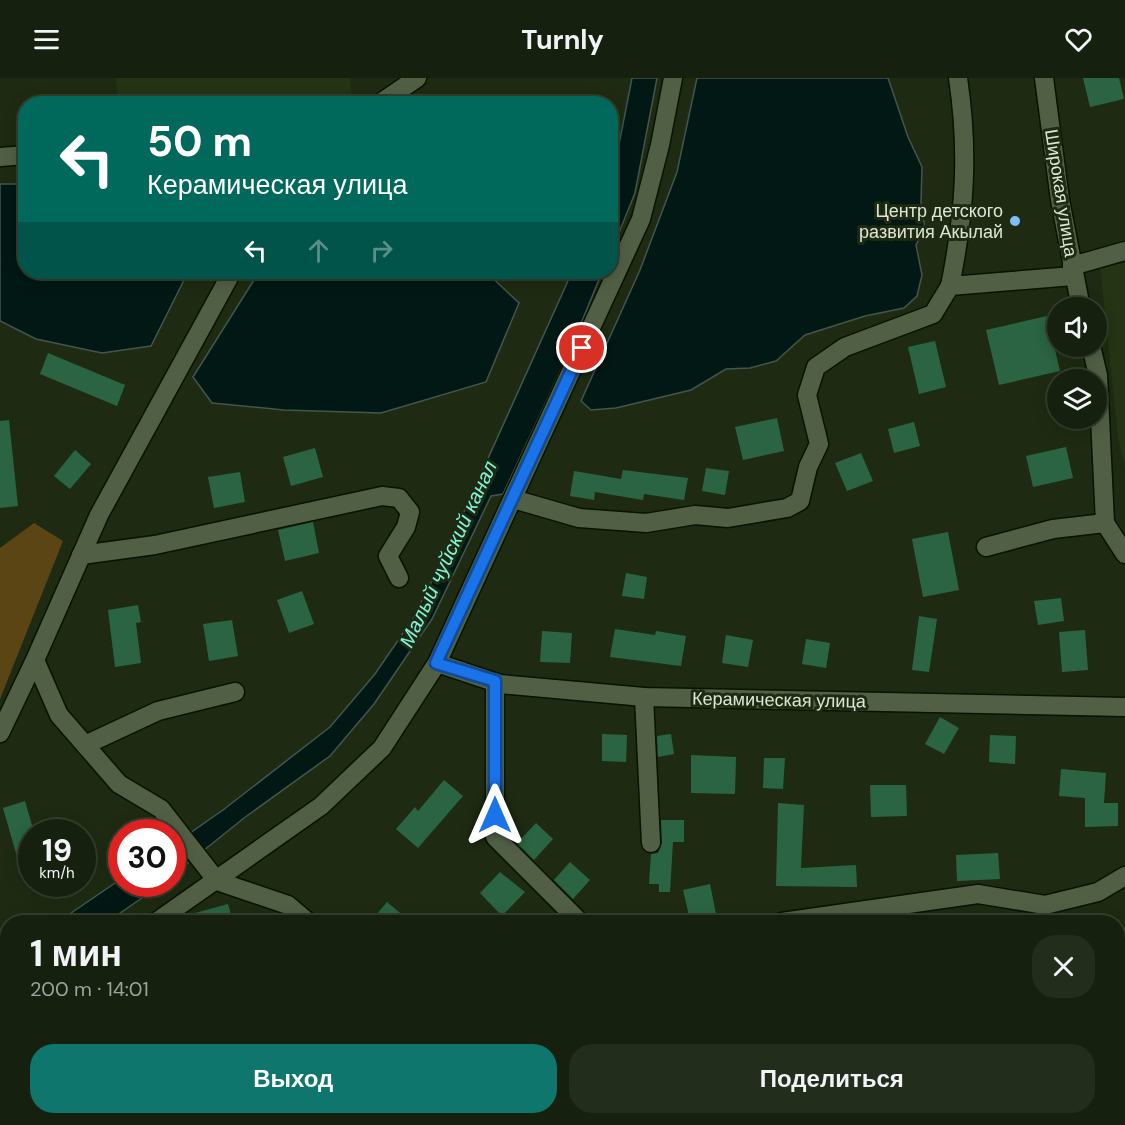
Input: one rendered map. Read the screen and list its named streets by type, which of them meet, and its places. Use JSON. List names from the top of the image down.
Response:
{
  "streets": {
    "street": ["Широкая улица", "Керамическая улица"]
  },
  "water": ["Малый чуйский канал"],
  "places": ["Центр детского развития Акылай"],
  "page": {
    "header": "Turnly",
    "turn": ["50 m", "Керамическая улица"],
    "speed": "19 km/h",
    "limit": "30",
    "heading": ["1 мин", "200 m · 14:01"],
    "buttons": ["Выход", "Поделиться"]
  }
}
